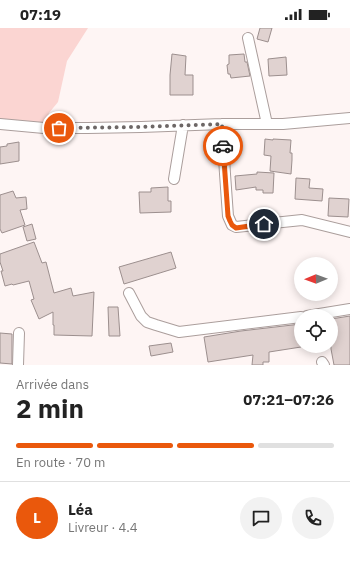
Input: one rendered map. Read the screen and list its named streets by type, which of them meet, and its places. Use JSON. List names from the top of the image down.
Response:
{
  "north": "left",
  "page": {
    "status": "07:19",
    "heading": ["2 min", "Arrivée dans", "07:21–07:26"],
    "panel": ["Léa", "Livreur · 4.4"],
    "bar": "En route · 70 m",
    "round": "L"
  }
}
